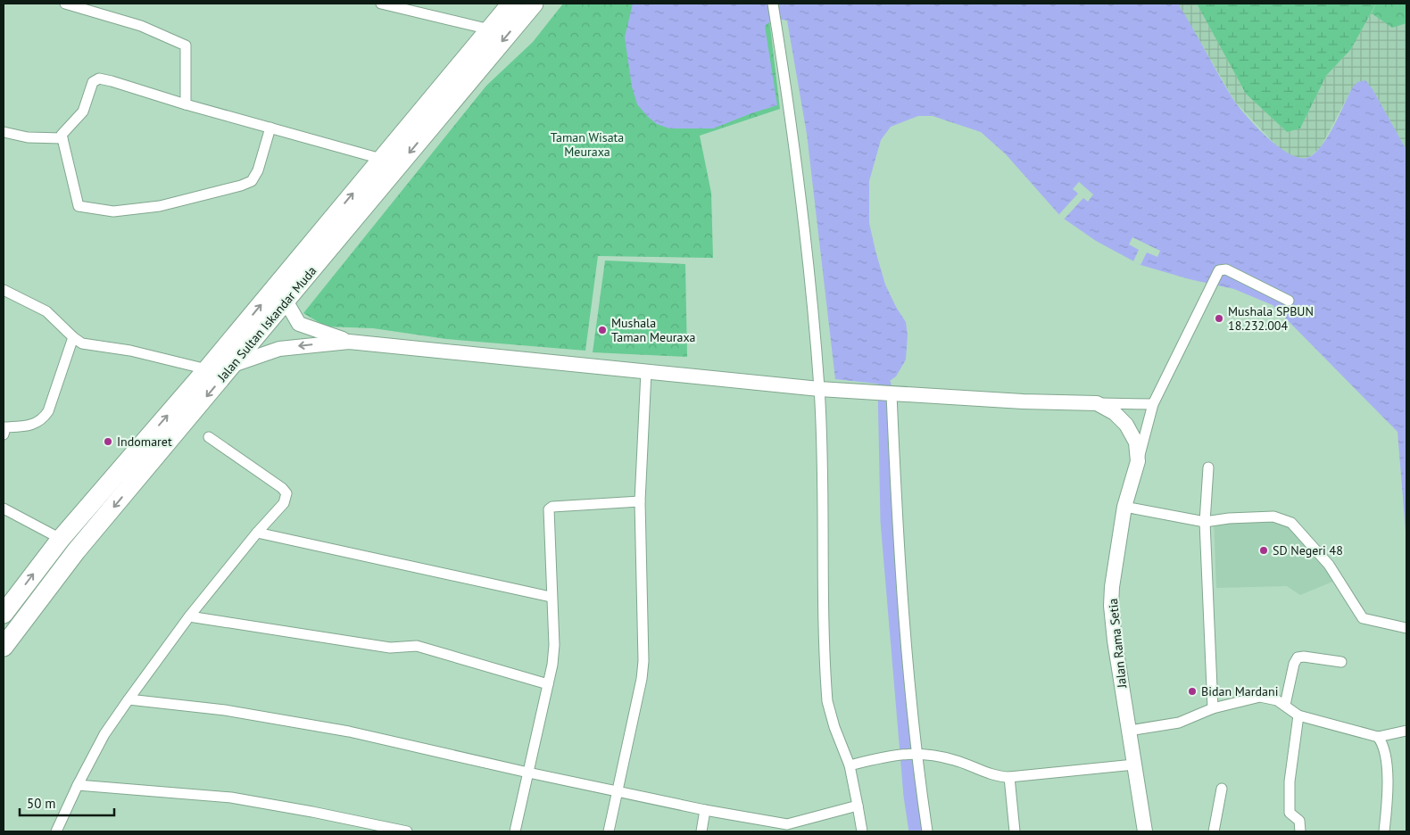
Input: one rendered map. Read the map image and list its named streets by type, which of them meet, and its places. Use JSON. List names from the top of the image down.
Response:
{
  "streets": {
    "highway": ["Jalan Sultan Iskandar Muda"],
    "street": ["Jalan Rama Setia"]
  },
  "parks": ["Taman Wisata Meuraxa"],
  "places": [
    "Mushala SPBUN 18.232.004",
    "Mushala Taman Meuraxa",
    "Indomaret",
    "SD Negeri 48",
    "Bidan Mardani"
  ],
  "scale_bar": "50 m"
}
